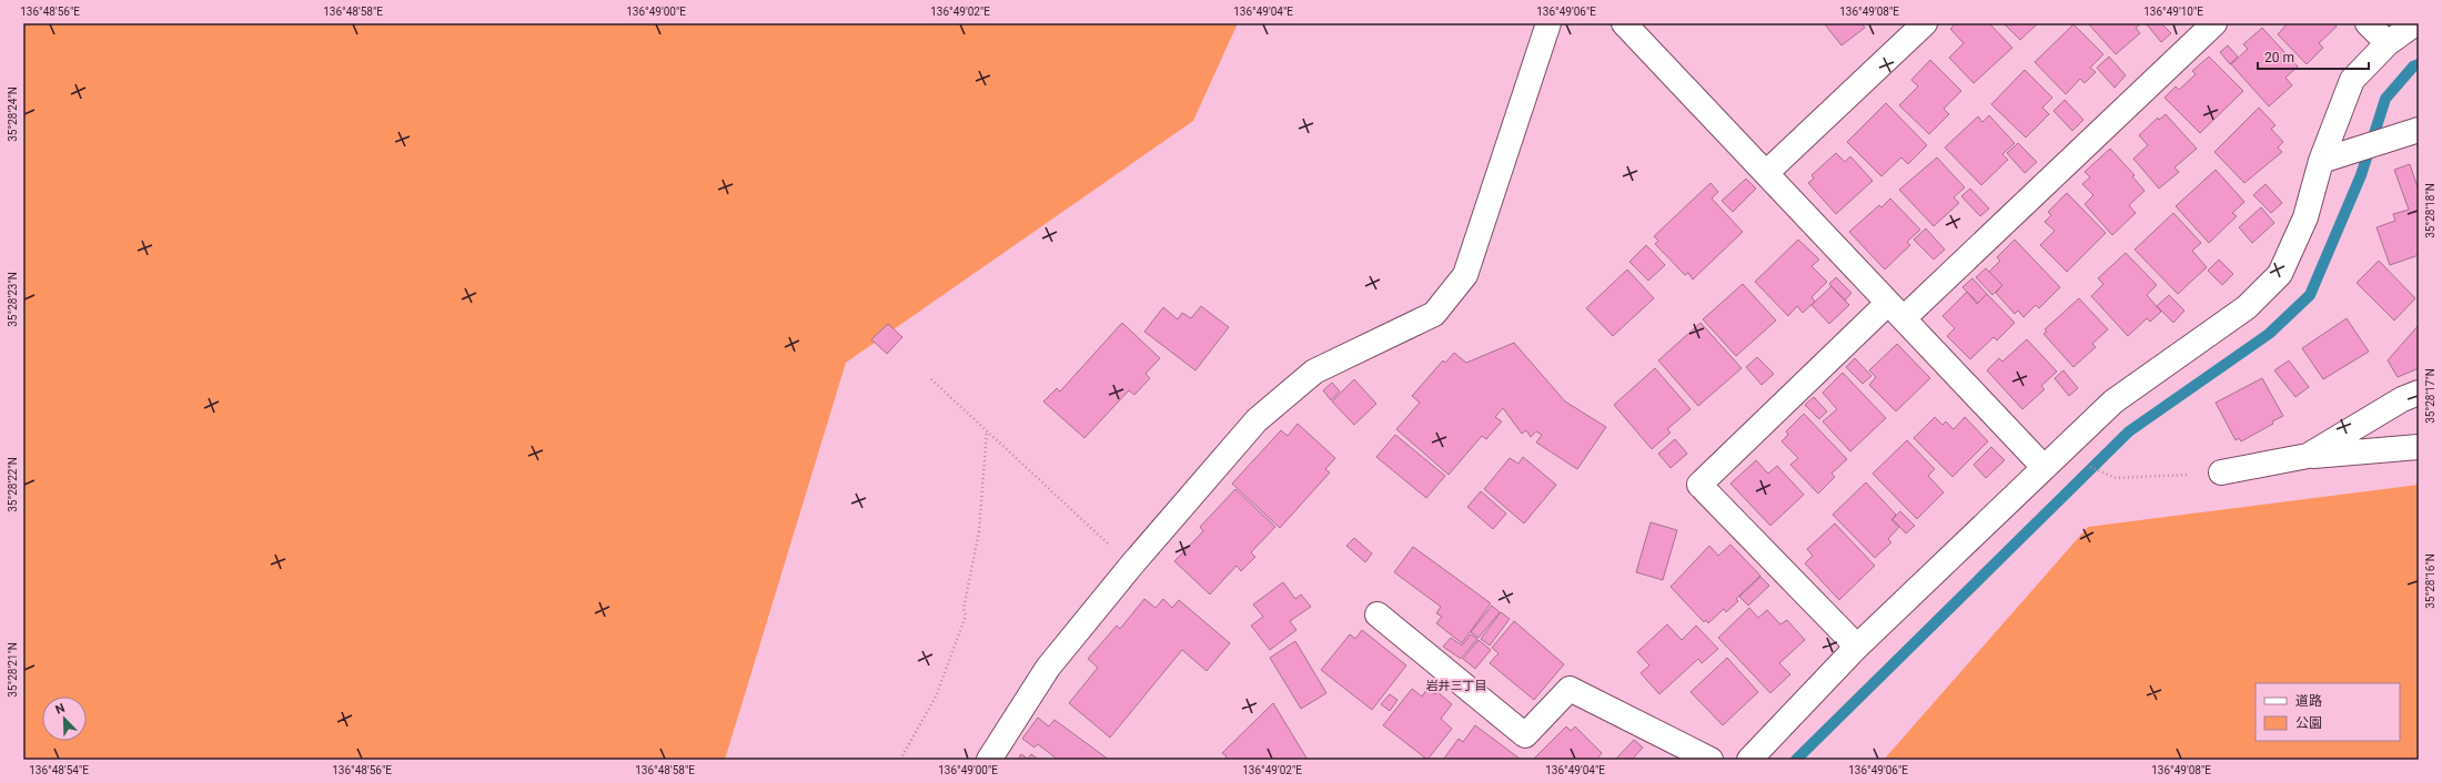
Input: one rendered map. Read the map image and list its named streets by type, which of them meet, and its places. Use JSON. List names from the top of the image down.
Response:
{
  "districts": ["岩井三丁目"],
  "legend": ["道路", "公園"],
  "scale_bar": "20 m",
  "north": "top left",
  "coordinates": [
    "136°48'56\"E",
    "136°48'58\"E",
    "136°49'00\"E",
    "136°49'02\"E",
    "136°49'04\"E",
    "136°49'06\"E",
    "136°49'08\"E",
    "136°49'10\"E",
    "35°28'24\"N",
    "35°28'18\"N",
    "35°28'23\"N",
    "35°28'17\"N",
    "35°28'22\"N",
    "35°28'16\"N",
    "35°28'21\"N",
    "136°48'54\"E"
  ]
}
